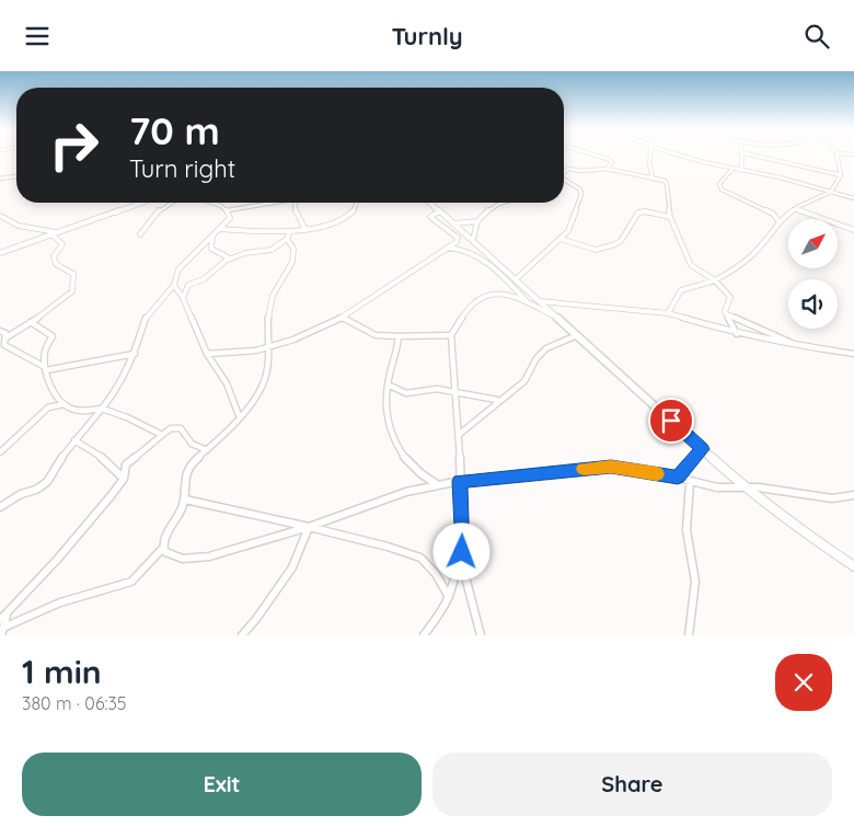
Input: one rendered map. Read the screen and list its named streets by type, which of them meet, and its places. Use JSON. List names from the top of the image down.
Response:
{
  "north": "top right",
  "page": {
    "header": "Turnly",
    "turn": ["70 m", "Turn right"],
    "heading": ["1 min", "380 m · 06:35"],
    "buttons": ["Exit", "Share"]
  }
}
